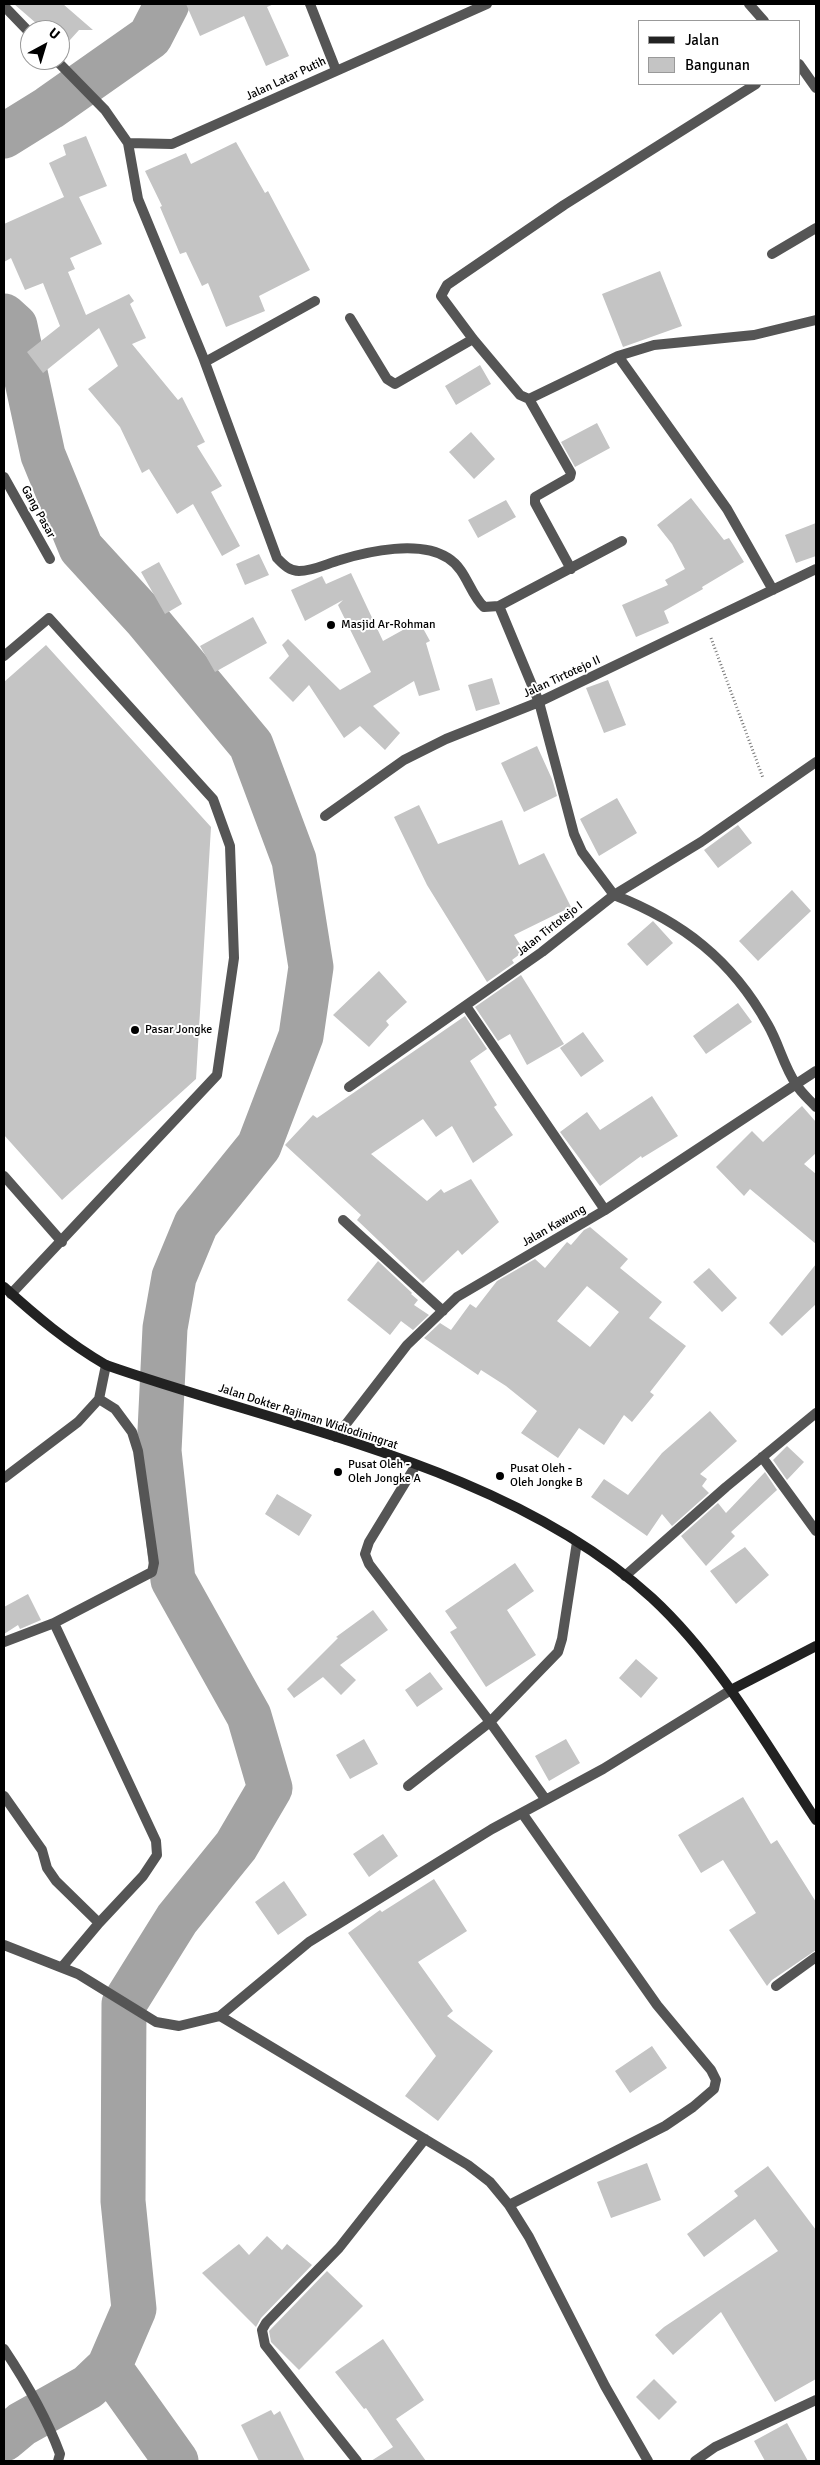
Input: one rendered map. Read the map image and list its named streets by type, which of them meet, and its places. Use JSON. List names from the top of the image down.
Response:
{
  "streets": {
    "main road": ["Jalan Dokter Rajiman Widiodiningrat"],
    "street": [
      "Jalan Latar Putih",
      "Gang Pasar",
      "Jalan Tirtotejo II",
      "Jalan Tirtotejo I",
      "Jalan Kawung"
    ]
  },
  "crossings": [
    ["Jalan Kawung", "Jalan Dokter Rajiman Widiodiningrat"]
  ],
  "places": [
    "Masjid Ar-Rohman",
    "Pasar Jongke",
    "Pusat Oleh - Oleh Jongke A",
    "Pusat Oleh - Oleh Jongke B"
  ],
  "legend": ["Jalan", "Bangunan"],
  "north": "top right"
}
